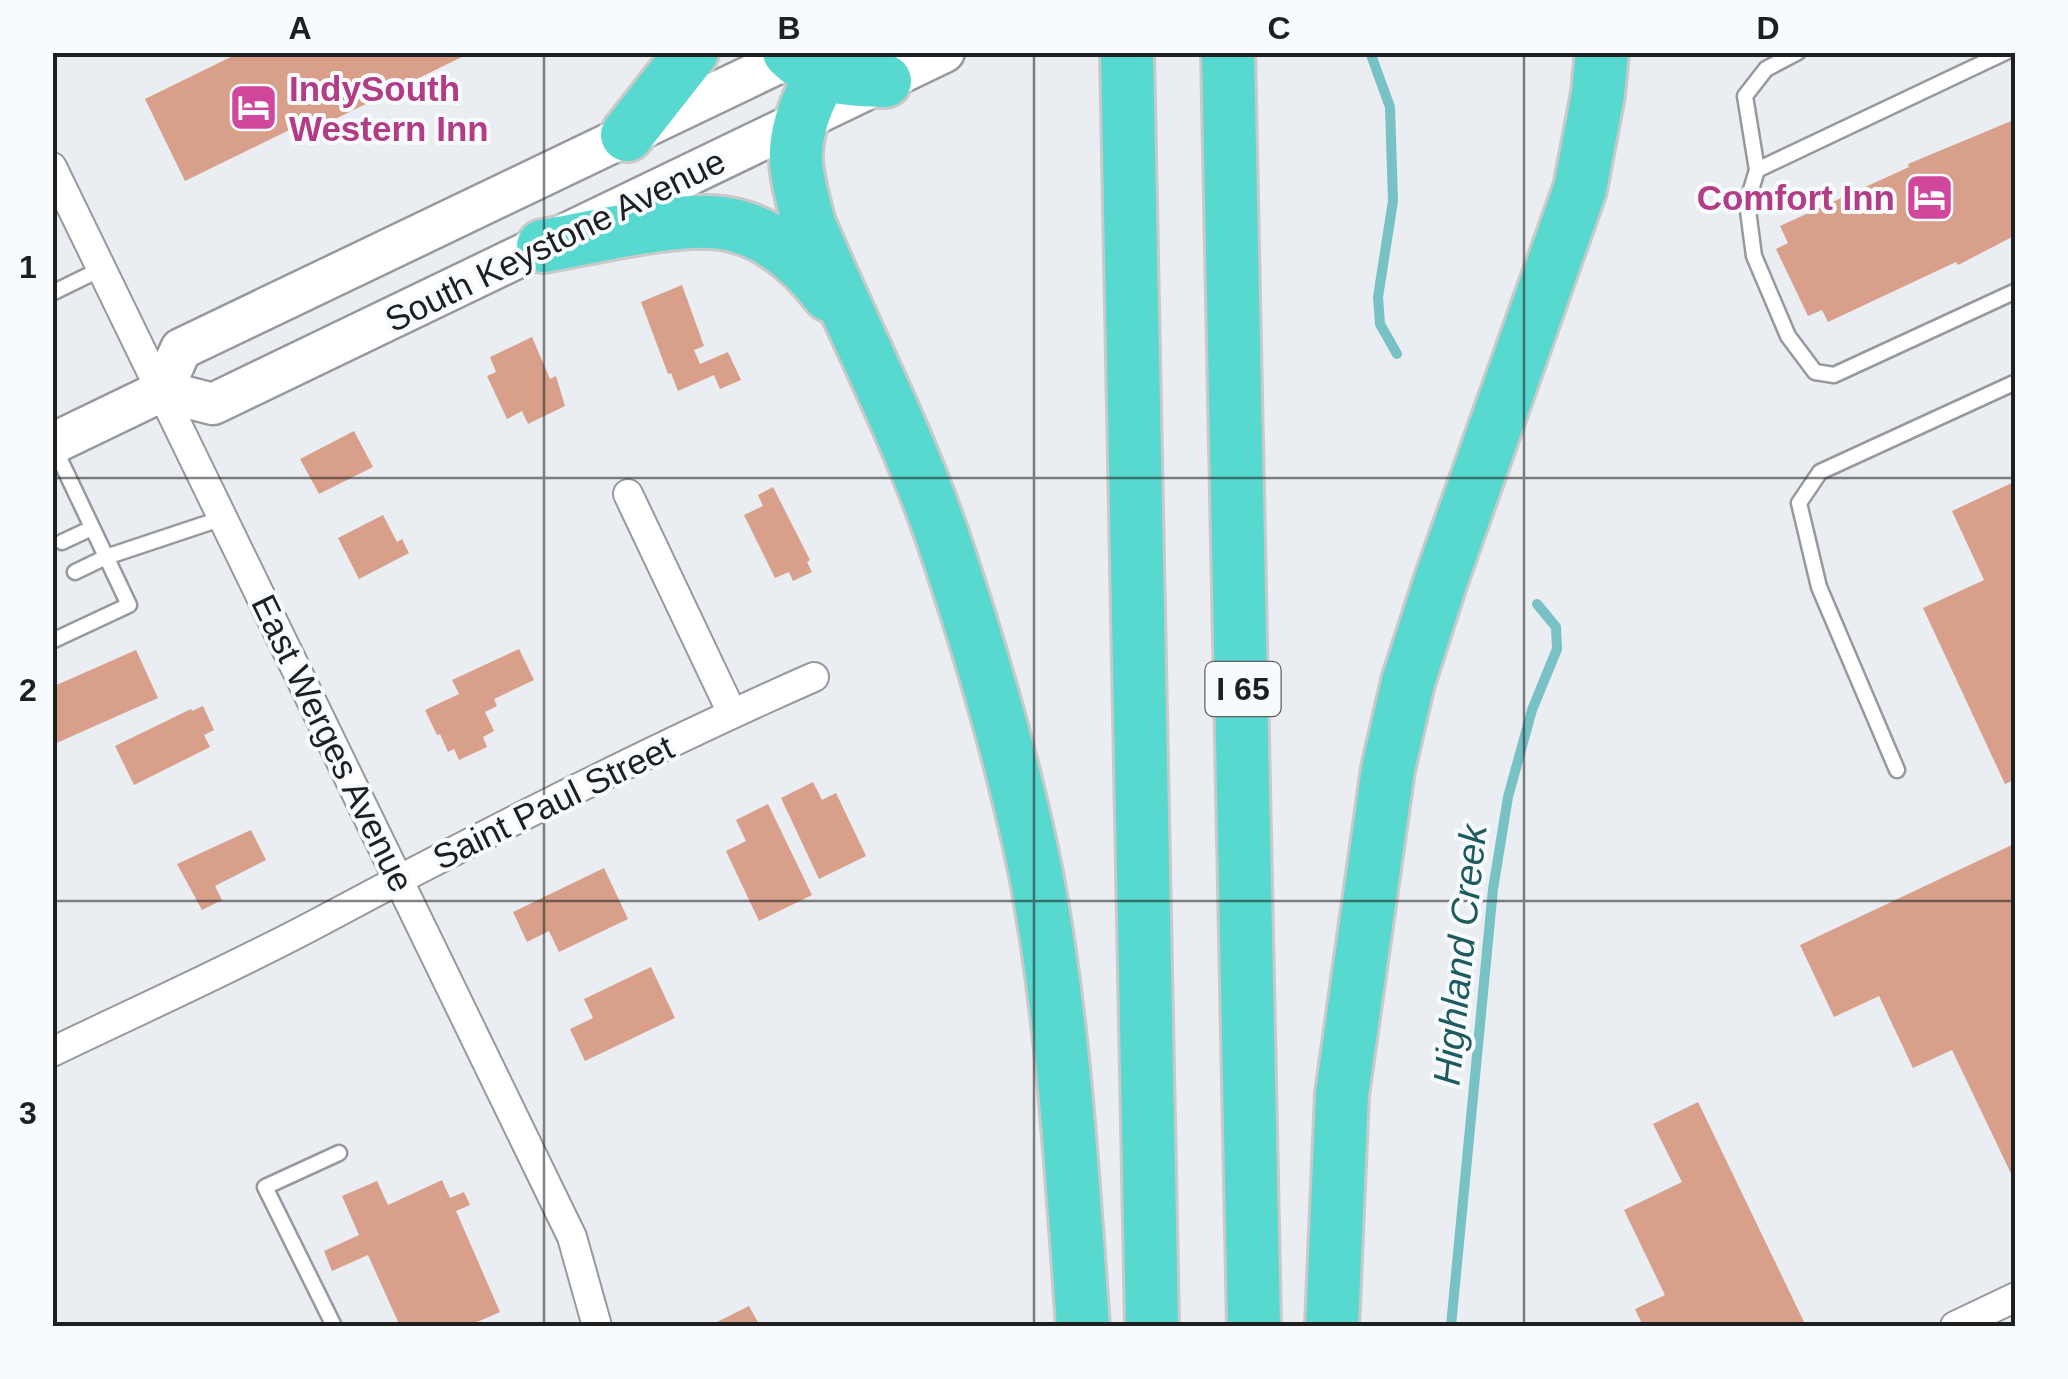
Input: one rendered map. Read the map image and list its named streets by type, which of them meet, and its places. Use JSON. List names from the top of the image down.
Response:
{
  "streets": {
    "highway": ["I 65"],
    "main road": ["South Keystone Avenue"],
    "street": ["East Werges Avenue", "Saint Paul Street"]
  },
  "crossings": [
    ["South Keystone Avenue", "East Werges Avenue"],
    ["East Werges Avenue", "Saint Paul Street"]
  ],
  "water": ["Highland Creek"],
  "places": {
    "hotel": ["IndySouth Western Inn", "Comfort Inn"]
  },
  "grid": {
    "columns": [
      "A",
      "B",
      "C",
      "D"
    ],
    "rows": ["1", "2", "3"]
  }
}
